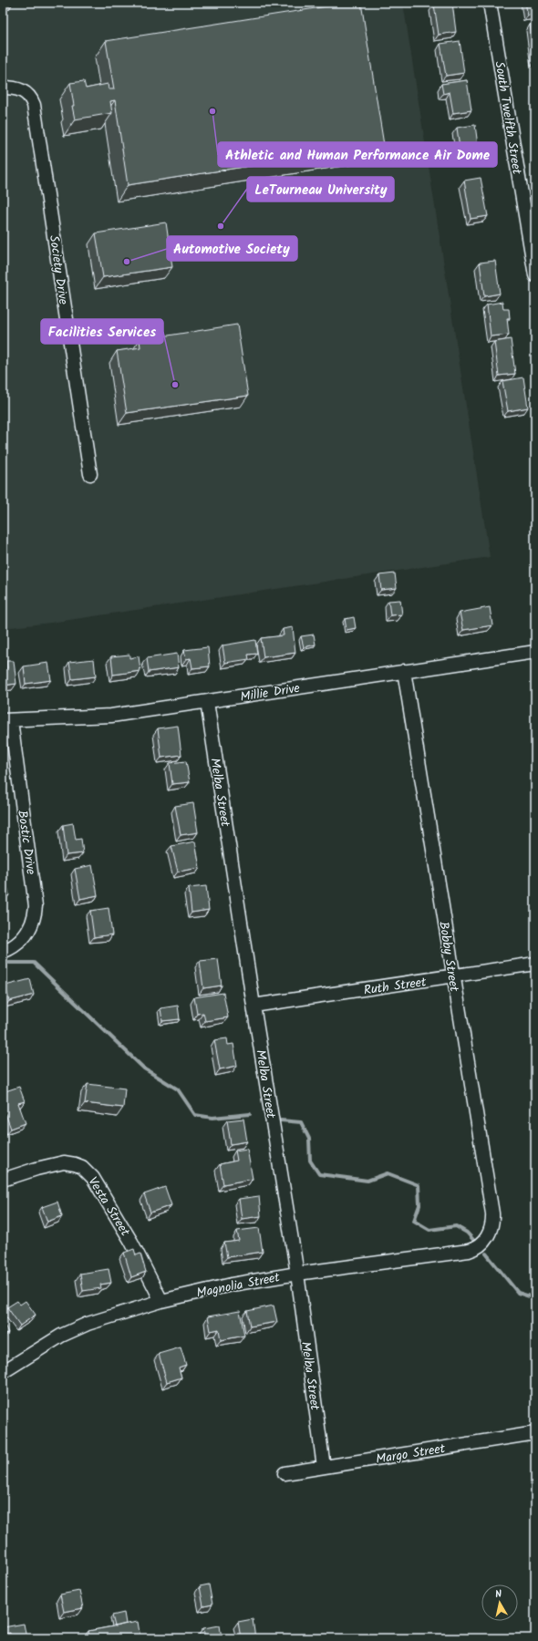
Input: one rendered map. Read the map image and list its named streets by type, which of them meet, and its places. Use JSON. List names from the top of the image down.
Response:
{
  "streets": {
    "street": [
      "South Twelfth Street",
      "Society Drive",
      "Millie Drive",
      "Melba Street",
      "Bostic Drive",
      "Bobby Street",
      "Ruth Street",
      "Vesta Street",
      "Magnolia Street",
      "Margo Street"
    ]
  },
  "crossings": [
    ["Millie Drive", "Melba Street"],
    ["Millie Drive", "Bostic Drive"],
    ["Millie Drive", "Bobby Street"],
    ["Melba Street", "Ruth Street"],
    ["Melba Street", "Magnolia Street"],
    ["Melba Street", "Margo Street"],
    ["Bobby Street", "Ruth Street"],
    ["Bobby Street", "Magnolia Street"],
    ["Vesta Street", "Magnolia Street"]
  ],
  "places": [
    "Athletic and Human Performance Air Dome",
    "LeTourneau University",
    "Automotive Society",
    "Facilities Services"
  ],
  "north": "top"
}
